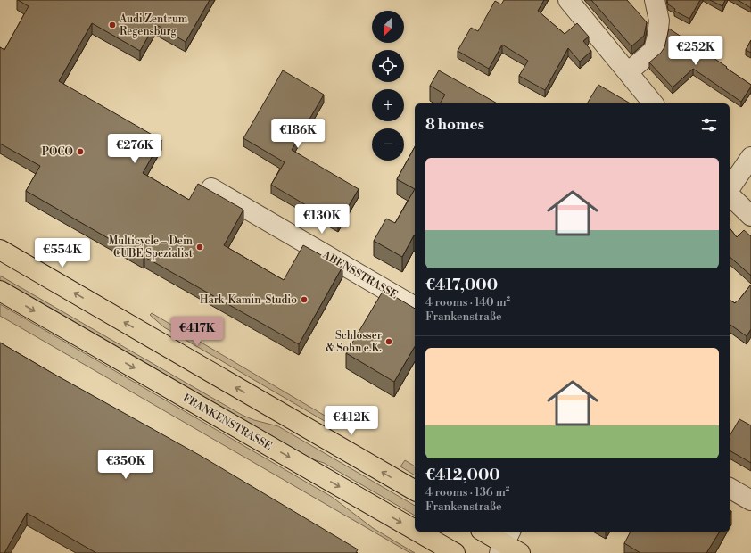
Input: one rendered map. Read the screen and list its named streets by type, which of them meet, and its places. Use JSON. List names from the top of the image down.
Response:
{
  "streets": {
    "main road": ["FRANKENSTRASSE"],
    "street": ["ABENSSTRASSE"]
  },
  "places": [
    "Audi Zentrum Regensburg",
    "POCO",
    "Multicycle – Dein CUBE Spezialist",
    "Hark-Kamin-Studio",
    "Schlosser & Sohn e.K."
  ],
  "north": "bottom left",
  "page": {
    "map_buttons": ["+", "−"],
    "price": [
      "€252K",
      "€186K",
      "€276K",
      "€130K",
      "€554K",
      "€417K",
      "€412K",
      "€350K"
    ],
    "heading": "8 homes",
    "list": [
      {
        "name": "€417,000",
        "note": "4 rooms · 140 m² · Frankenstraße"
      },
      {
        "name": "€412,000",
        "note": "4 rooms · 136 m² · Frankenstraße"
      }
    ]
  }
}
